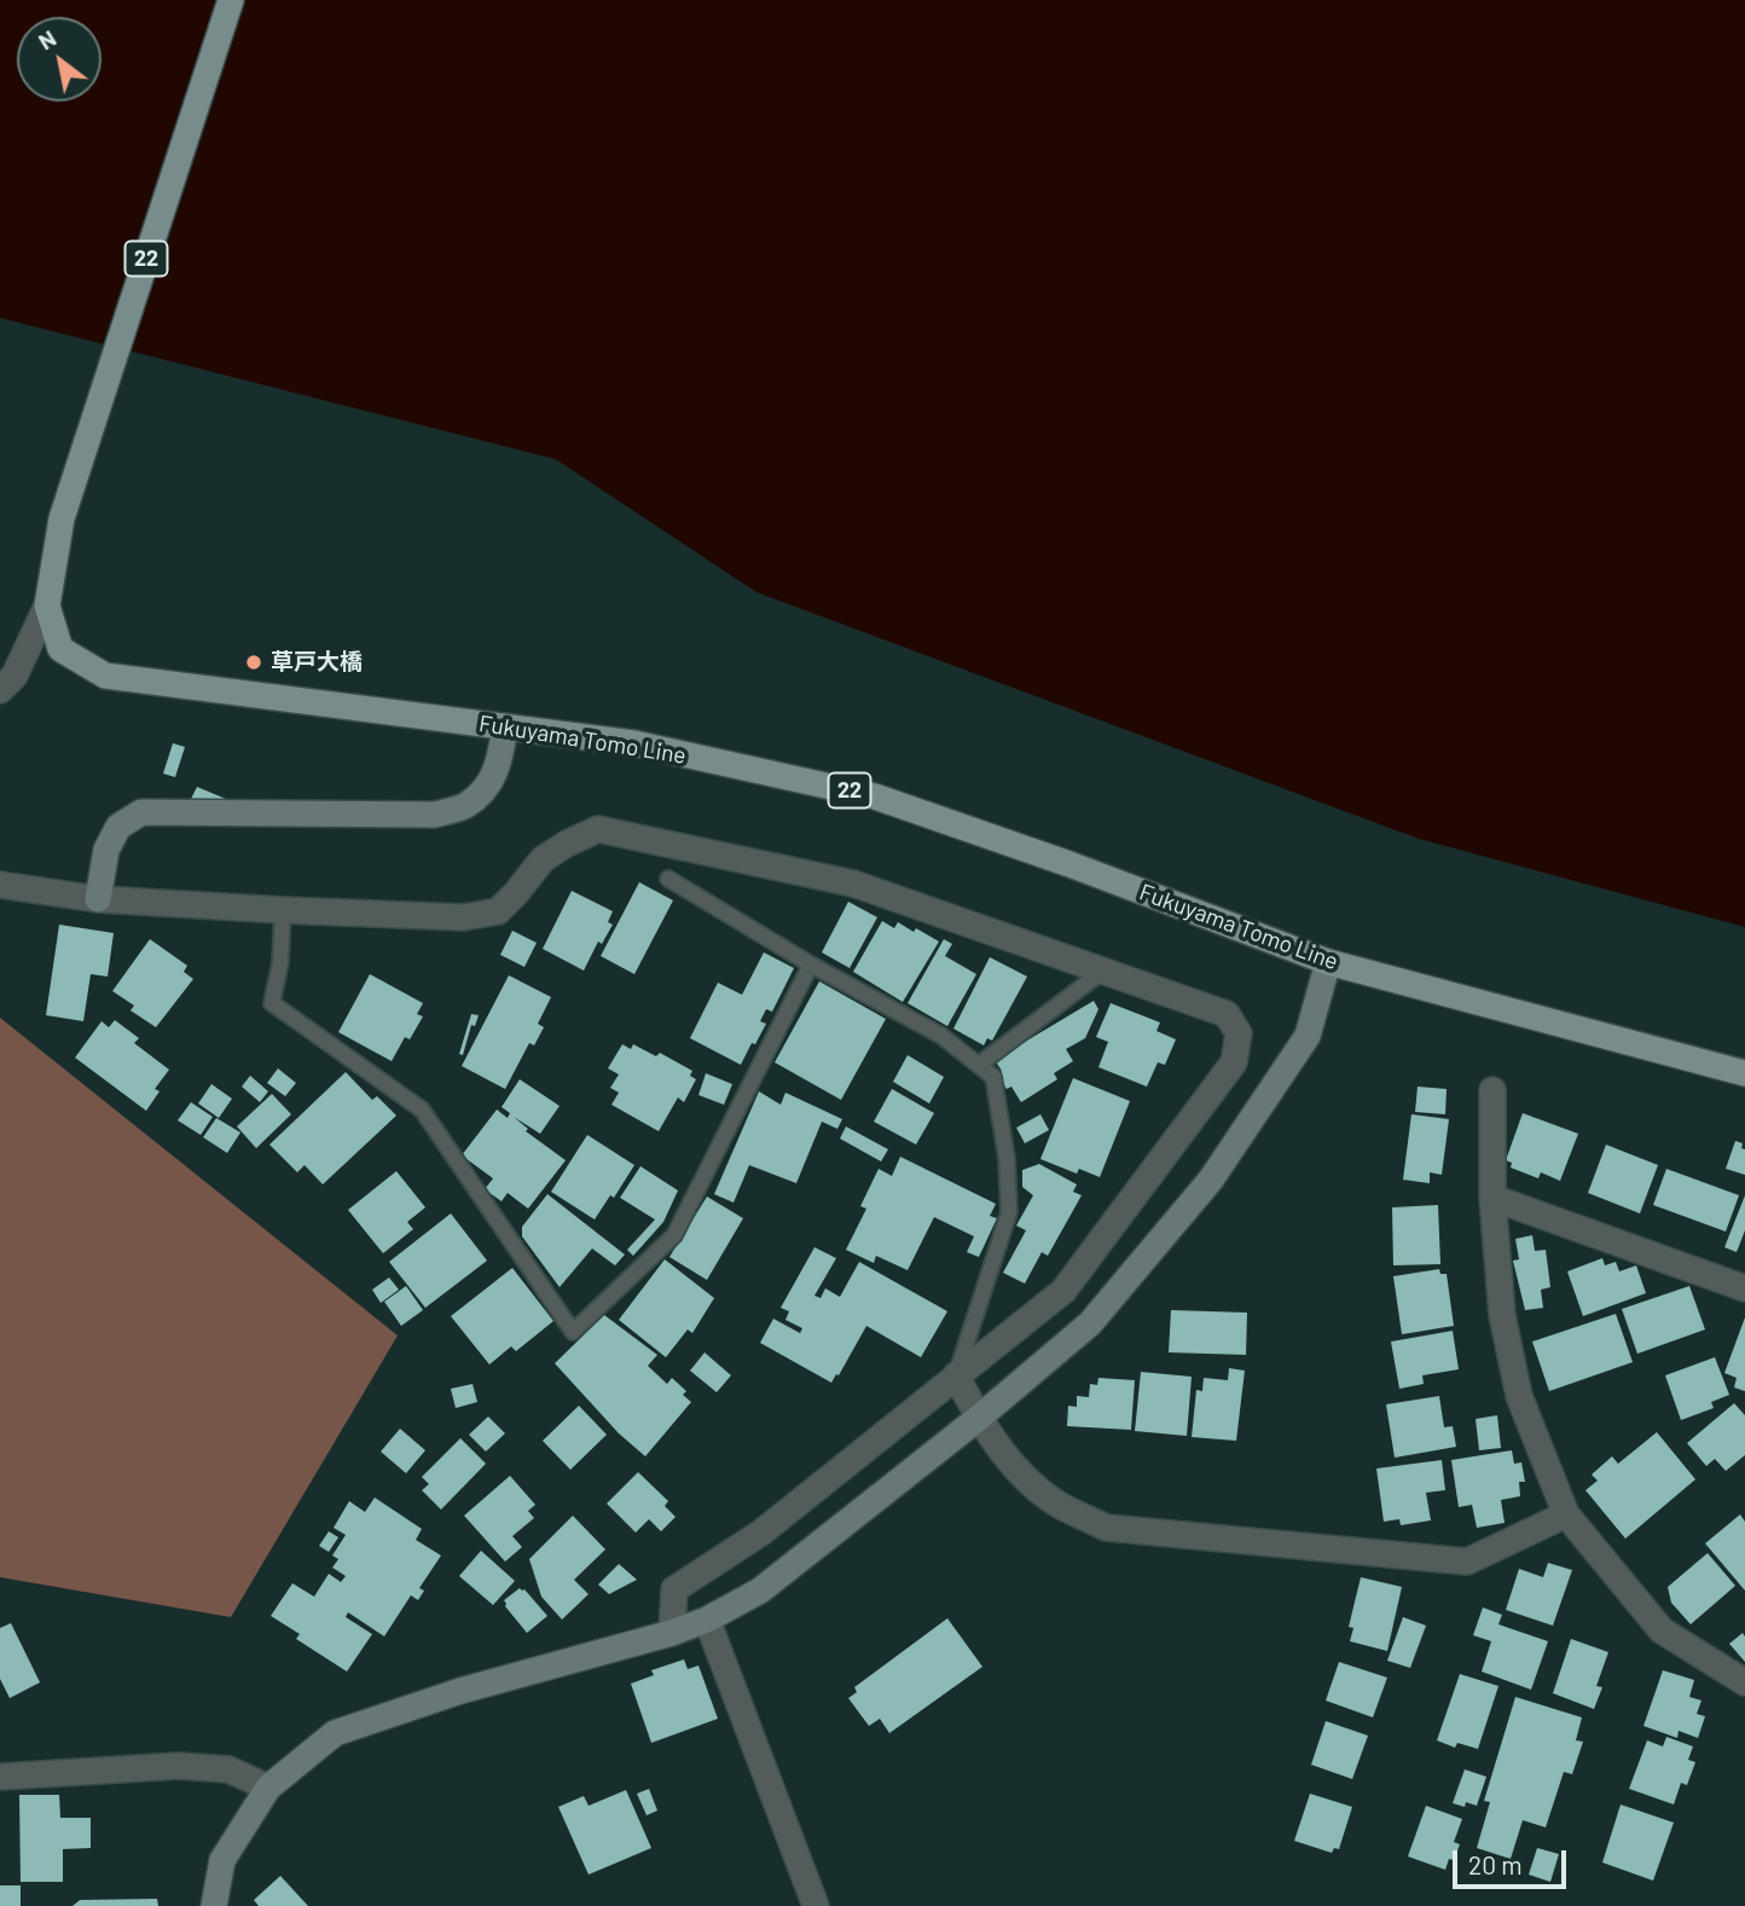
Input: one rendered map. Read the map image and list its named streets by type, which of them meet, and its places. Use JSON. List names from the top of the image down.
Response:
{
  "streets": {
    "main road": ["22", "Fukuyama Tomo Line"]
  },
  "places": ["草戸大橋"],
  "scale_bar": "20 m",
  "north": "top left"
}
